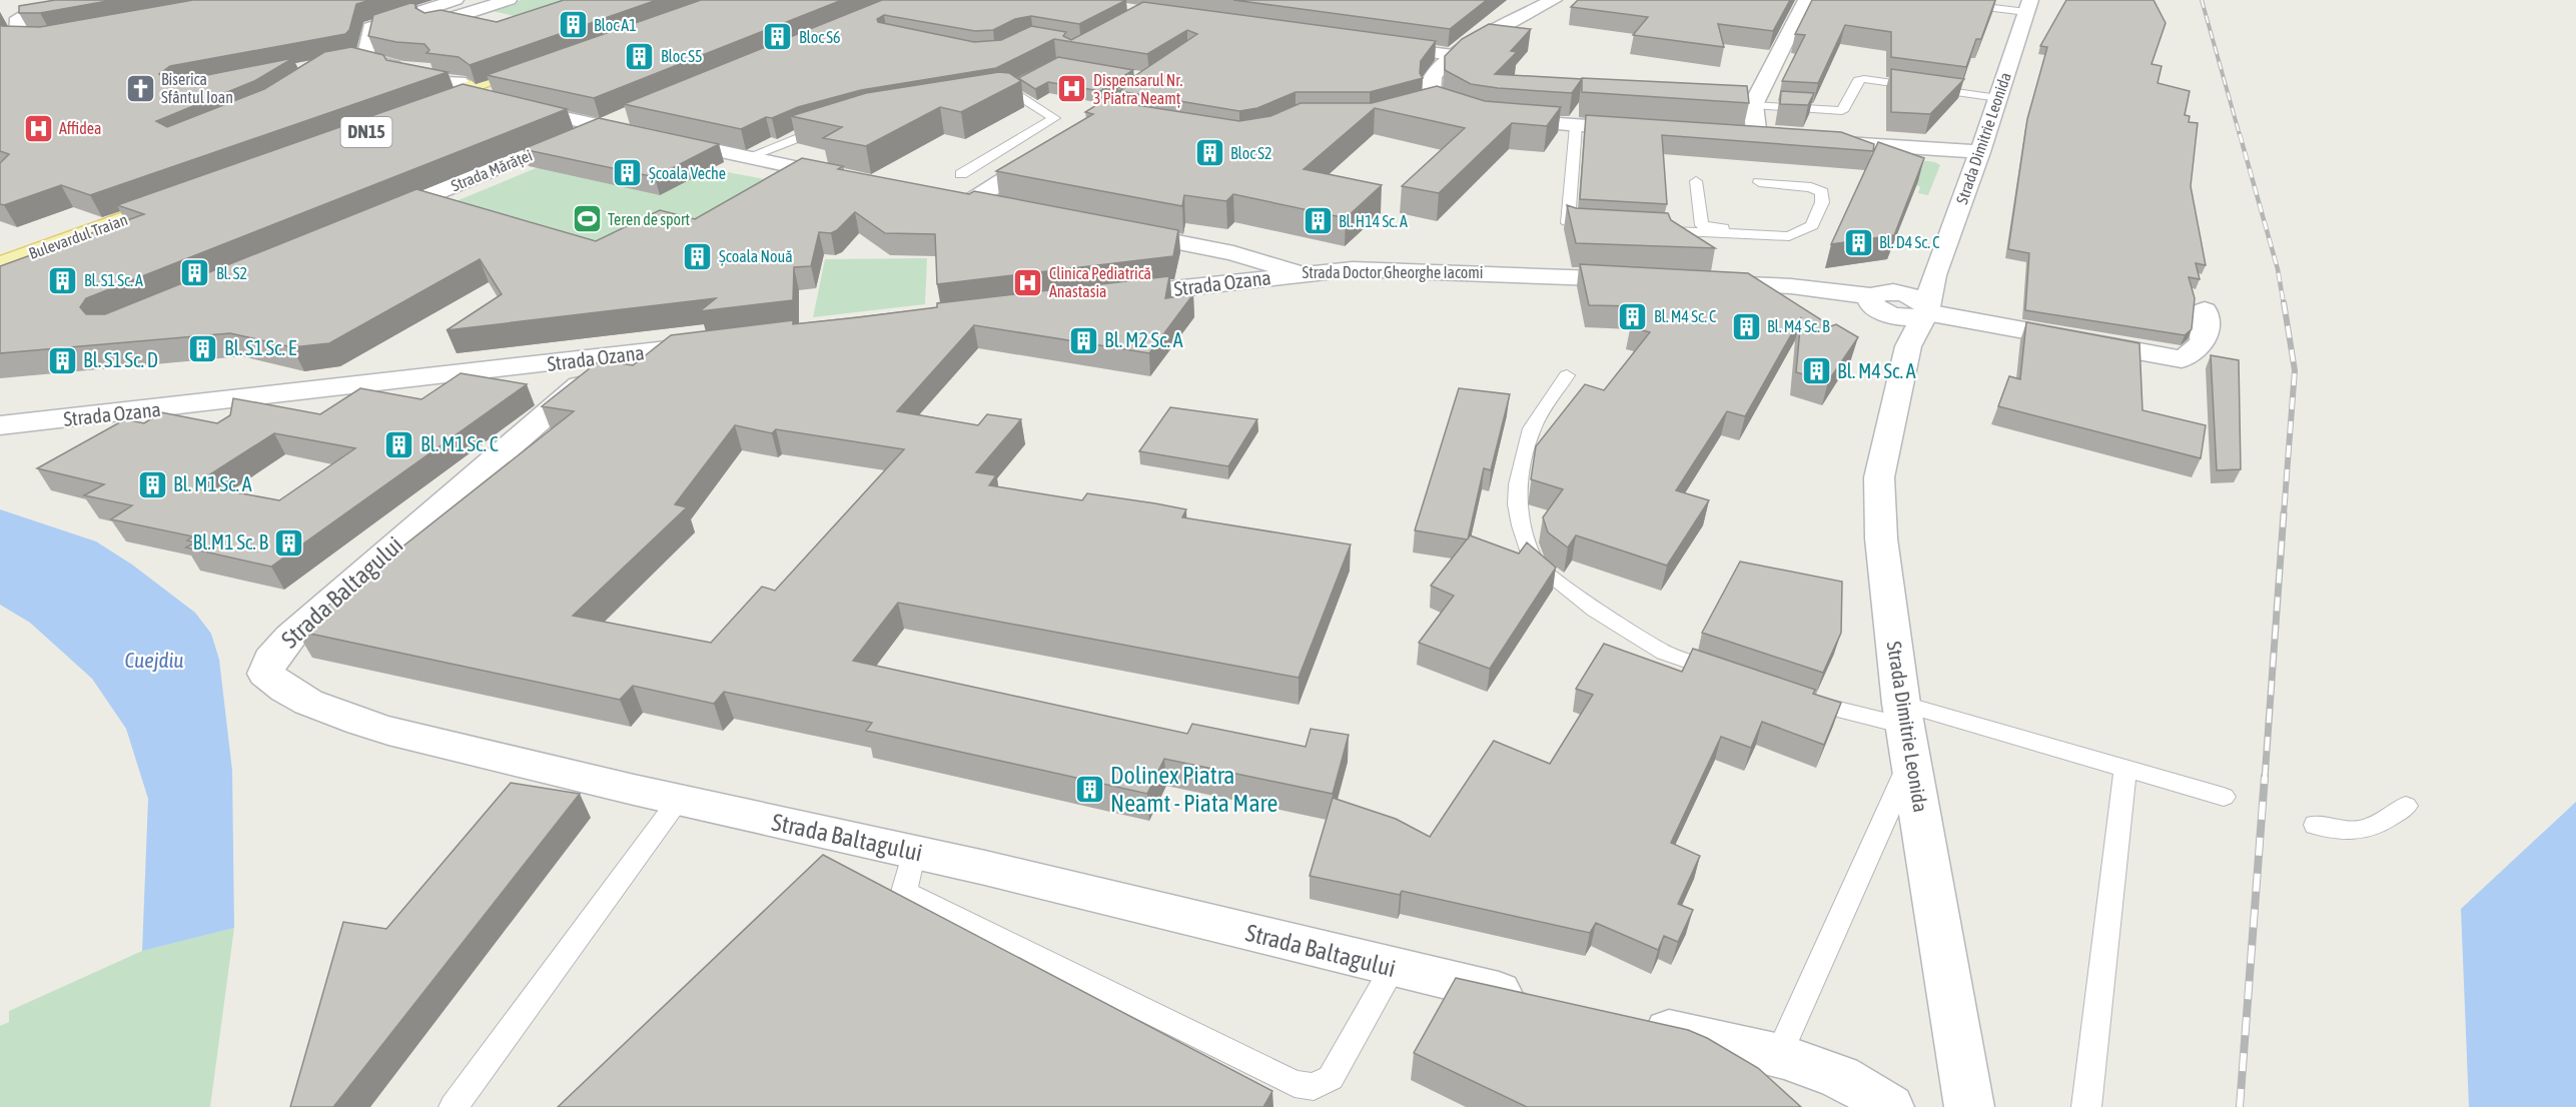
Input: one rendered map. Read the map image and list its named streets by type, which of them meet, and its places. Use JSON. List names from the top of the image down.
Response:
{
  "streets": {
    "main road": ["DN15", "Bulevardul Traian"],
    "street": [
      "Strada Dimitrie Leonida",
      "Strada Mărăței",
      "Strada Doctor Gheorghe Iacomi",
      "Strada Ozana",
      "Strada Baltagului"
    ]
  },
  "crossings": [
    ["Strada Doctor Gheorghe Iacomi", "Strada Ozana"],
    ["Strada Ozana", "Strada Baltagului"]
  ],
  "water": ["Cuejdiu"],
  "places": {
    "building": [
      "Bloc A1",
      "Bloc S6",
      "Bloc S5",
      "Bloc S2",
      "Școala Veche",
      "Bl. H14 Sc. A",
      "Bl. D4 Sc. C",
      "Școala Nouă",
      "Bl. S2",
      "Bl. S1 Sc. A",
      "Bl. M4 Sc. C",
      "Bl. M4 Sc. B",
      "Bl. M2 Sc. A",
      "Bl. S1 Sc. E",
      "Bl. S1 Sc. D",
      "Bl. M4 Sc. A",
      "Bl. M1 Sc. C",
      "Bl. M1 Sc. A",
      "Bl.M1 Sc. B",
      "Dolinex Piatra Neamt - Piata Mare"
    ],
    "church": ["Biserica Sfântul Ioan"],
    "hospital": ["Dispensarul Nr. 3 Piatra Neamț", "Affidea", "Clinica Pediatrică Anastasia"],
    "sports": ["Teren de sport"]
  }
}
